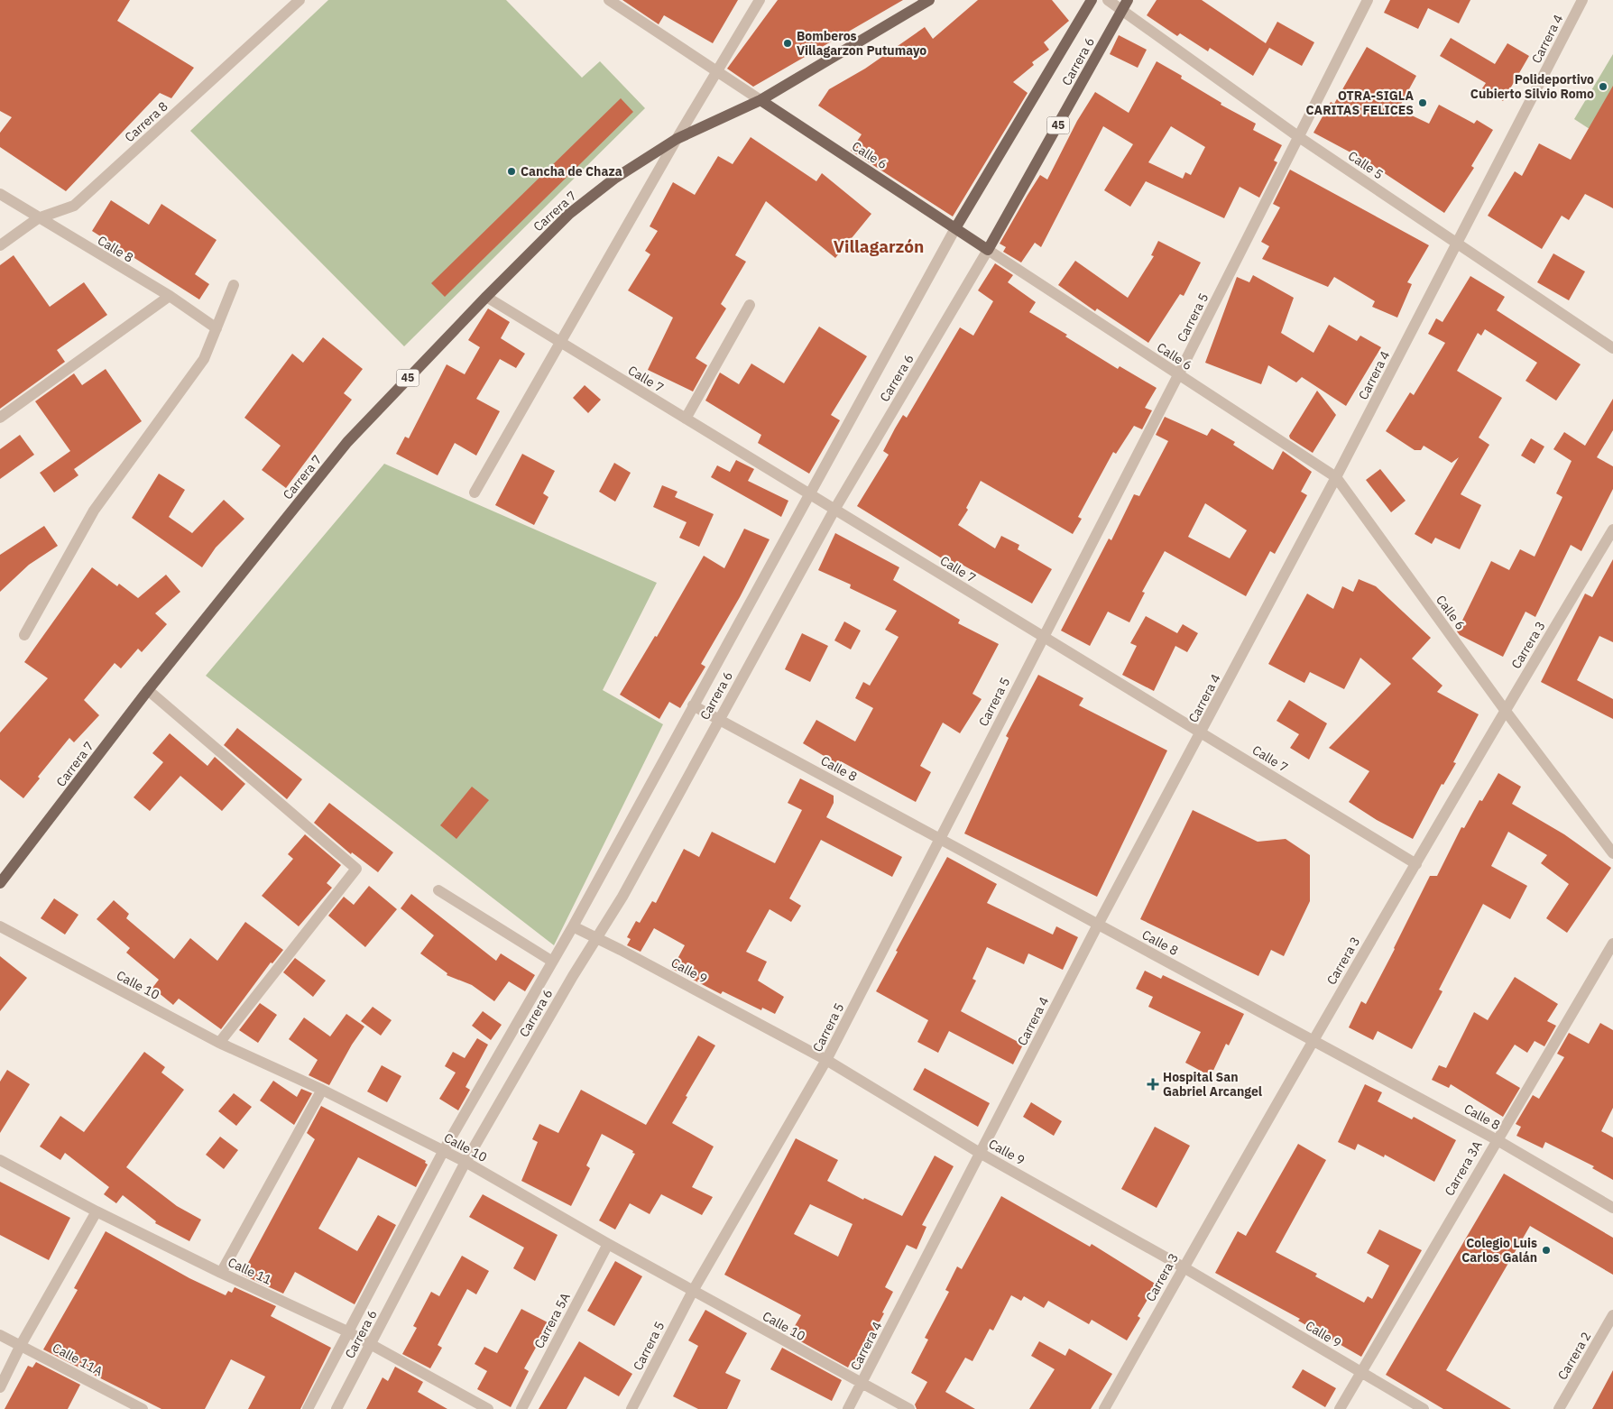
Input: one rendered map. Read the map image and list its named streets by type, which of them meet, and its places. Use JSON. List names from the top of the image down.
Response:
{
  "streets": {
    "main road": [
      "Carrera 6",
      "45",
      "Calle 6",
      "Carrera 7"
    ],
    "street": [
      "Carrera 4",
      "Carrera 8",
      "Calle 5",
      "Calle 8",
      "Carrera 5",
      "Calle 7",
      "Carrera 3",
      "Calle 9",
      "Calle 10",
      "Carrera 3A",
      "Calle 11",
      "Carrera 5A",
      "Carrera 2",
      "Calle 11A"
    ]
  },
  "crossings": [
    ["Carrera 4", "Calle 6"],
    ["Carrera 4", "Calle 5"],
    ["Carrera 4", "Calle 8"],
    ["Carrera 4", "Calle 7"],
    ["Carrera 4", "Calle 9"],
    ["Carrera 4", "Calle 10"],
    ["Carrera 6", "Calle 6"],
    ["Carrera 6", "Calle 5"],
    ["Carrera 6", "Calle 8"],
    ["Carrera 6", "Calle 7"],
    ["Carrera 6", "Calle 9"],
    ["Carrera 6", "Calle 10"],
    ["Carrera 6", "Calle 11"],
    ["Carrera 8", "Calle 8"],
    ["Calle 6", "Carrera 7"],
    ["Calle 6", "Carrera 5"],
    ["Calle 6", "Carrera 3"],
    ["Calle 5", "Carrera 5"],
    ["Carrera 7", "Calle 7"],
    ["Calle 8", "Carrera 5"],
    ["Calle 8", "Carrera 3"],
    ["Calle 8", "Carrera 3A"],
    ["Carrera 5", "Calle 7"],
    ["Carrera 5", "Calle 9"],
    ["Carrera 5", "Calle 10"],
    ["Calle 7", "Carrera 3"],
    ["Carrera 3", "Calle 9"],
    ["Calle 9", "Carrera 3A"],
    ["Calle 10", "Carrera 5A"]
  ],
  "districts": ["Villagarzón"],
  "places": {
    "other": [
      "Bomberos Villagarzon Putumayo",
      "Polideportivo Cubierto Silvio Romo",
      "OTRA-SIGLA CARITAS FELICES",
      "Cancha de Chaza",
      "Colegio Luis Carlos Galán"
    ],
    "health": ["Hospital San Gabriel Arcangel"]
  }
}
